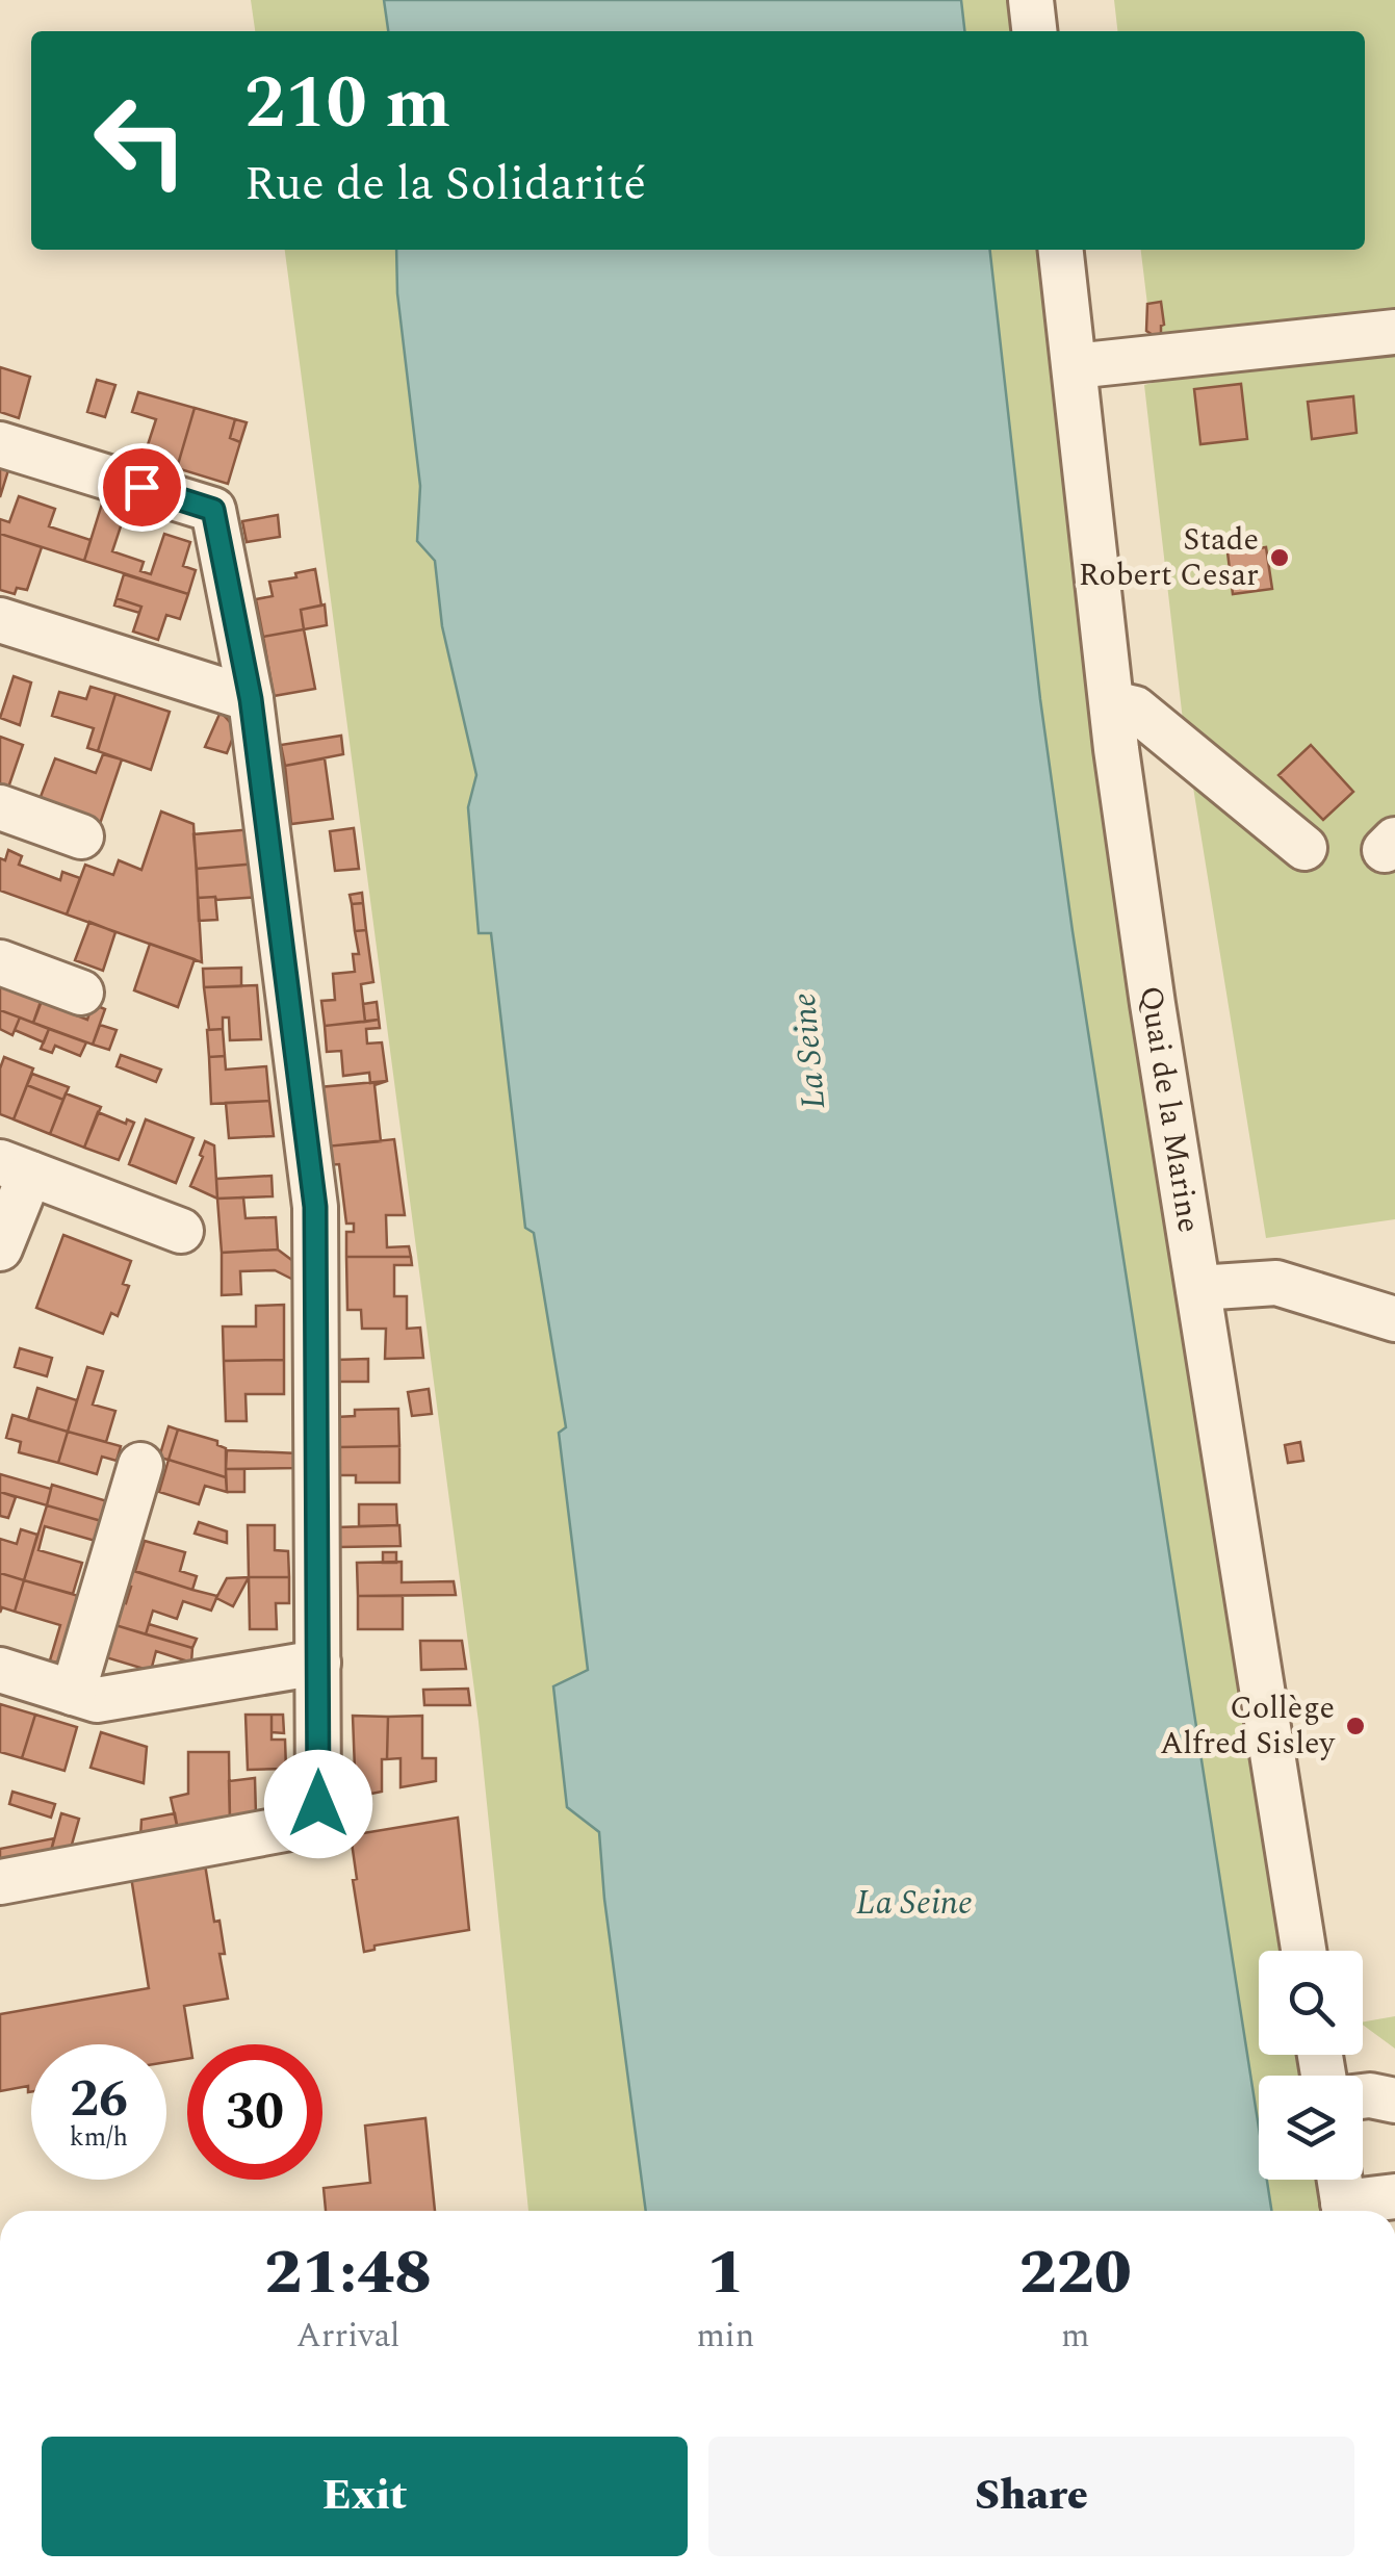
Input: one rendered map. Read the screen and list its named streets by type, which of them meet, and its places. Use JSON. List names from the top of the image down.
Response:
{
  "streets": {
    "street": ["Quai de la Marine"]
  },
  "water": ["La Seine"],
  "places": ["Stade Robert Cesar", "Collège Alfred Sisley"],
  "page": {
    "turn": ["210 m", "Rue de la Solidarité"],
    "speed": "26 km/h",
    "limit": "30",
    "eta": [
      "21:48",
      "Arrival",
      "1",
      "min",
      "220",
      "m"
    ],
    "buttons": ["Exit", "Share"]
  }
}
